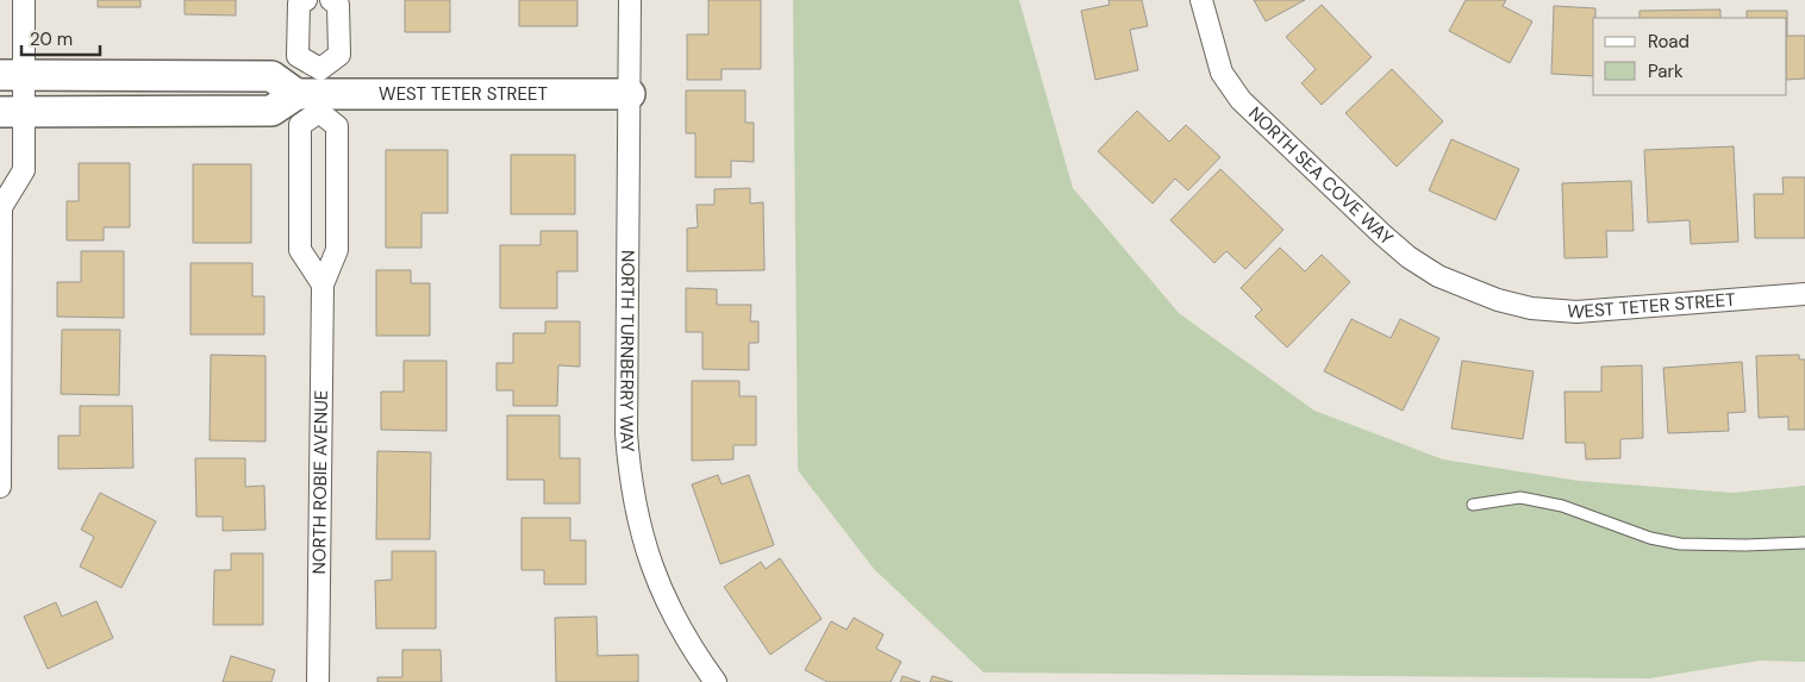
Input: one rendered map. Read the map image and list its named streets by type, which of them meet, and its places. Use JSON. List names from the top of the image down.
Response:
{
  "streets": {
    "street": [
      "WEST TETER STREET",
      "NORTH SEA COVE WAY",
      "NORTH TURNBERRY WAY",
      "NORTH ROBIE AVENUE"
    ]
  },
  "crossings": [
    ["WEST TETER STREET", "NORTH SEA COVE WAY"],
    ["WEST TETER STREET", "NORTH TURNBERRY WAY"],
    ["WEST TETER STREET", "NORTH ROBIE AVENUE"]
  ],
  "legend": ["Road", "Park"],
  "scale_bar": "20 m"
}
